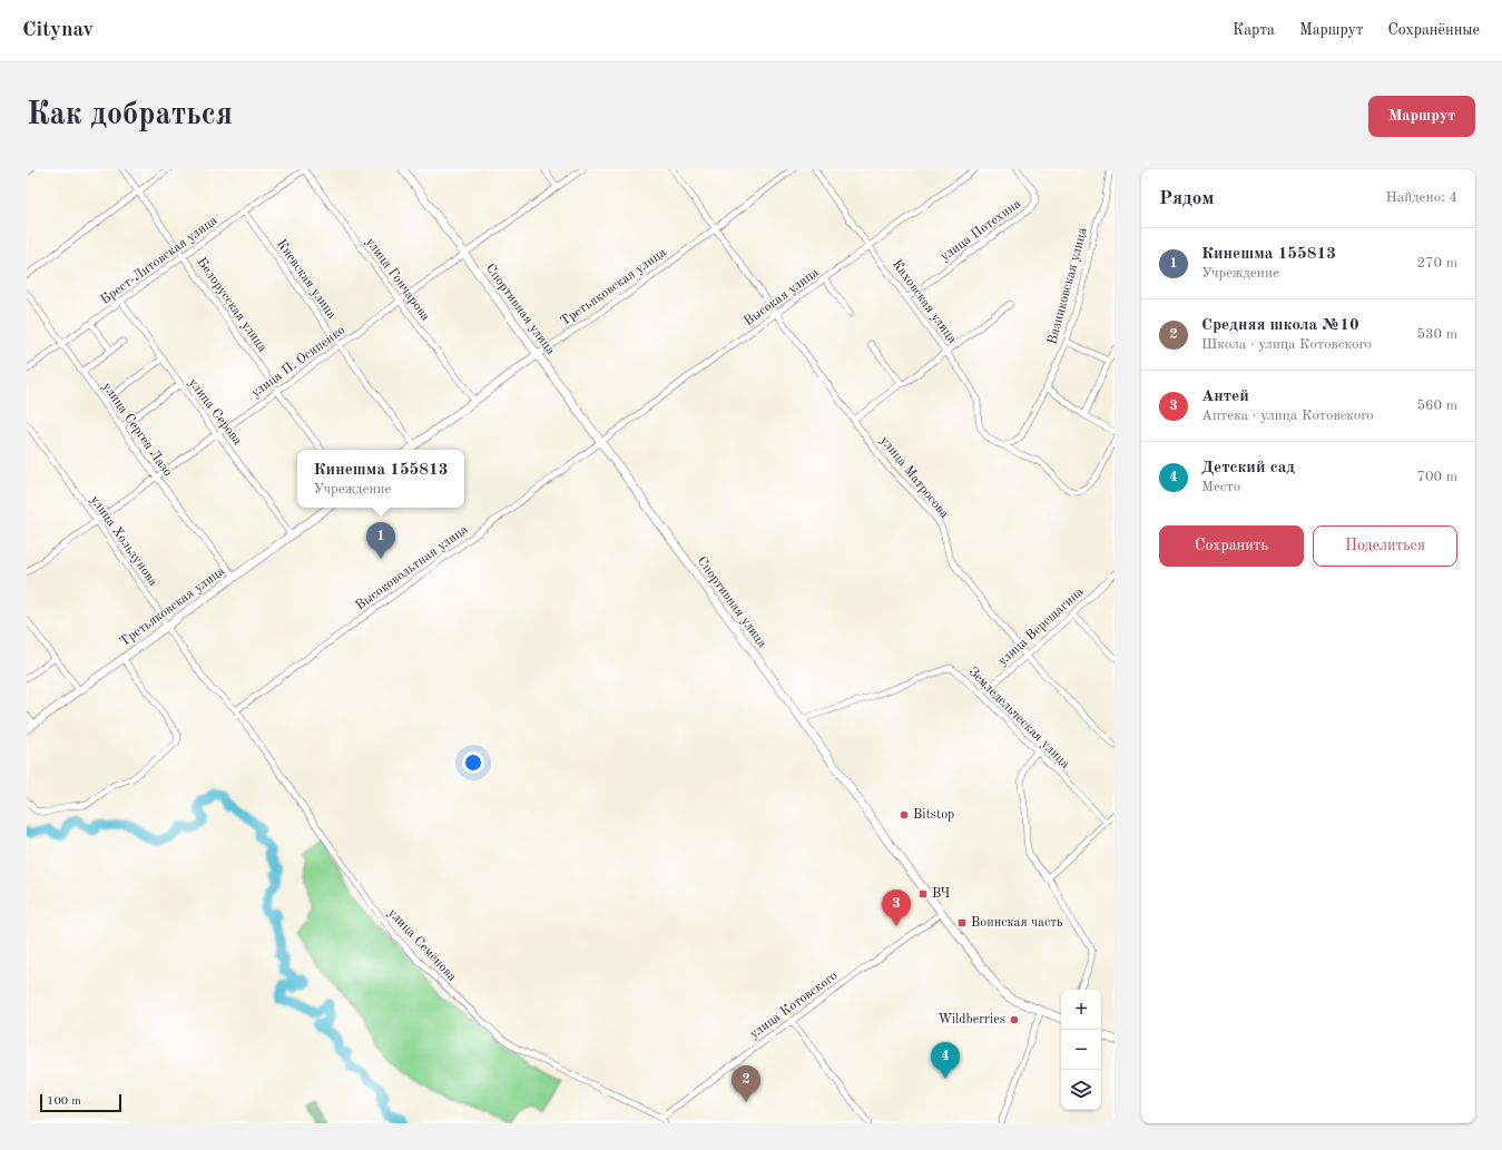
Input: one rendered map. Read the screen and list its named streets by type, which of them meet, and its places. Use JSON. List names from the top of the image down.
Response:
{
  "streets": {
    "street": [
      "улица Потехина",
      "Брест-Литовская улица",
      "Киевская улица",
      "улица Гончарова",
      "Вязниковская улица",
      "Третьяковская улица",
      "Высокая улица",
      "Каховская улица",
      "Белорусская улица",
      "Спортивная улица",
      "улица П. Осипенко",
      "улица Серова",
      "улица Сергея Лазо",
      "улица Матросова",
      "улица Хользунова",
      "Высоковольтная улица",
      "улица Верещагина",
      "Земледельческая улица",
      "улица Семёнова",
      "улица Котовского"
    ]
  },
  "crossings": [
    ["улица Потехина", "Каховская улица"],
    ["Брест-Литовская улица", "Киевская улица"],
    ["Брест-Литовская улица", "улица Гончарова"],
    ["Брест-Литовская улица", "Белорусская улица"],
    ["Брест-Литовская улица", "улица Серова"],
    ["Брест-Литовская улица", "улица Сергея Лазо"],
    ["Киевская улица", "Третьяковская улица"],
    ["Киевская улица", "улица П. Осипенко"],
    ["улица Гончарова", "Третьяковская улица"],
    ["улица Гончарова", "улица П. Осипенко"],
    ["Вязниковская улица", "Каховская улица"],
    ["Третьяковская улица", "Спортивная улица"],
    ["Третьяковская улица", "улица Серова"],
    ["Третьяковская улица", "улица Сергея Лазо"],
    ["Третьяковская улица", "улица Матросова"],
    ["Третьяковская улица", "улица Хользунова"],
    ["Высокая улица", "Каховская улица"],
    ["Высокая улица", "Спортивная улица"],
    ["Высокая улица", "улица Матросова"],
    ["Высокая улица", "Высоковольтная улица"],
    ["Белорусская улица", "улица П. Осипенко"],
    ["Спортивная улица", "улица П. Осипенко"],
    ["Спортивная улица", "Высоковольтная улица"],
    ["Спортивная улица", "Земледельческая улица"],
    ["Спортивная улица", "улица Котовского"],
    ["улица П. Осипенко", "улица Серова"],
    ["улица П. Осипенко", "улица Сергея Лазо"],
    ["улица П. Осипенко", "улица Хользунова"],
    ["улица Матросова", "улица Верещагина"],
    ["улица Хользунова", "Высоковольтная улица"],
    ["улица Хользунова", "улица Семёнова"],
    ["Высоковольтная улица", "улица Семёнова"],
    ["улица Верещагина", "Земледельческая улица"],
    ["улица Семёнова", "улица Котовского"]
  ],
  "places": {
    "other": ["Bitstop", "Wildberries"],
    "transit": ["ВЧ", "Воинская часть"]
  },
  "scale_bar": "100 m",
  "page": {
    "header": "Citynav",
    "nav": ["Карта", "Маршрут", "Сохранённые"],
    "buttons": [
      "Маршрут",
      ["Сохранить", "Поделиться"]
    ],
    "title": "Как добраться",
    "heading": ["Рядом", "Найдено: 4"],
    "list": [
      {
        "mark": "1",
        "name": "Кинешма 155813",
        "note": "Учреждение",
        "value": "270 m"
      },
      {
        "mark": "2",
        "name": "Средняя школа №10",
        "note": "Школа · улица Котовского",
        "value": "530 m"
      },
      {
        "mark": "3",
        "name": "Антей",
        "note": "Аптека · улица Котовского",
        "value": "560 m"
      },
      {
        "mark": "4",
        "name": "Детский сад",
        "note": "Место",
        "value": "700 m"
      }
    ],
    "popup": ["Кинешма 155813", "Учреждение"],
    "pins": [
      "1",
      "3",
      "4",
      "2"
    ],
    "map_buttons": ["+", "−"],
    "scale": "100 m"
  }
}
